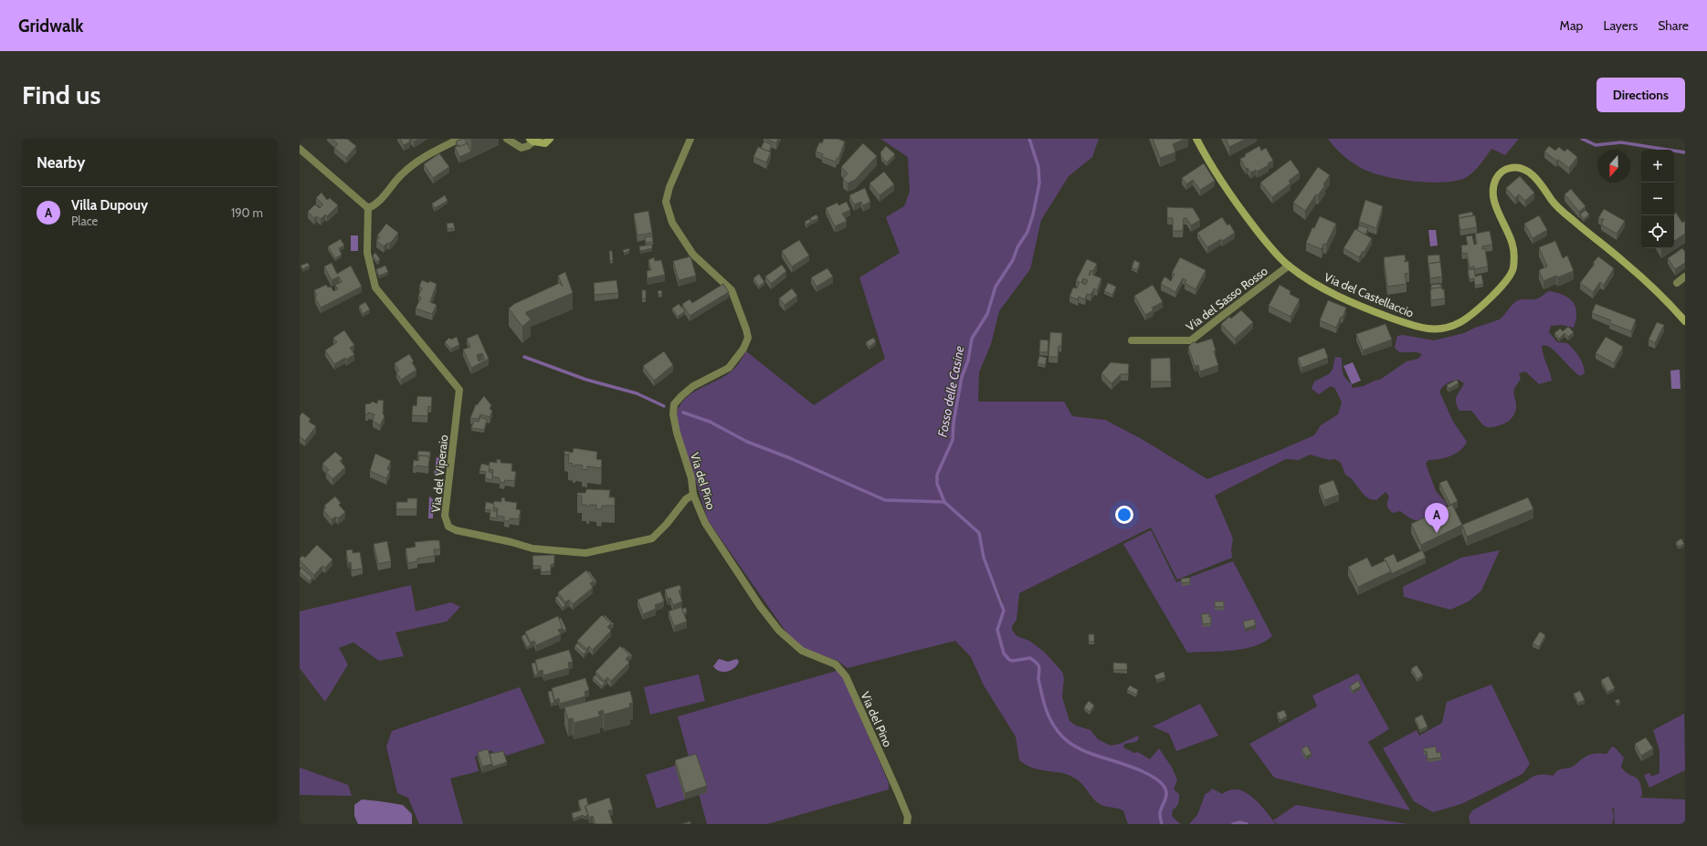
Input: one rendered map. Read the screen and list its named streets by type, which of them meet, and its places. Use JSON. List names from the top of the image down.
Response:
{
  "streets": {
    "street": [
      "Via del Castellaccio",
      "Via del Sasso Rosso",
      "Via del Viperaio",
      "Via del Pino"
    ]
  },
  "crossings": [
    ["Via del Castellaccio", "Via del Sasso Rosso"],
    ["Via del Viperaio", "Via del Pino"]
  ],
  "water": ["Fosso delle Casine"],
  "north": "bottom",
  "page": {
    "header": "Gridwalk",
    "nav": ["Map", "Layers", "Share"],
    "buttons": "Directions",
    "title": "Find us",
    "heading": "Nearby",
    "map_buttons": ["+", "−"],
    "list": [
      {
        "mark": "A",
        "name": "Villa Dupouy",
        "note": "Place",
        "value": "190 m"
      }
    ],
    "pins": "A"
  }
}
